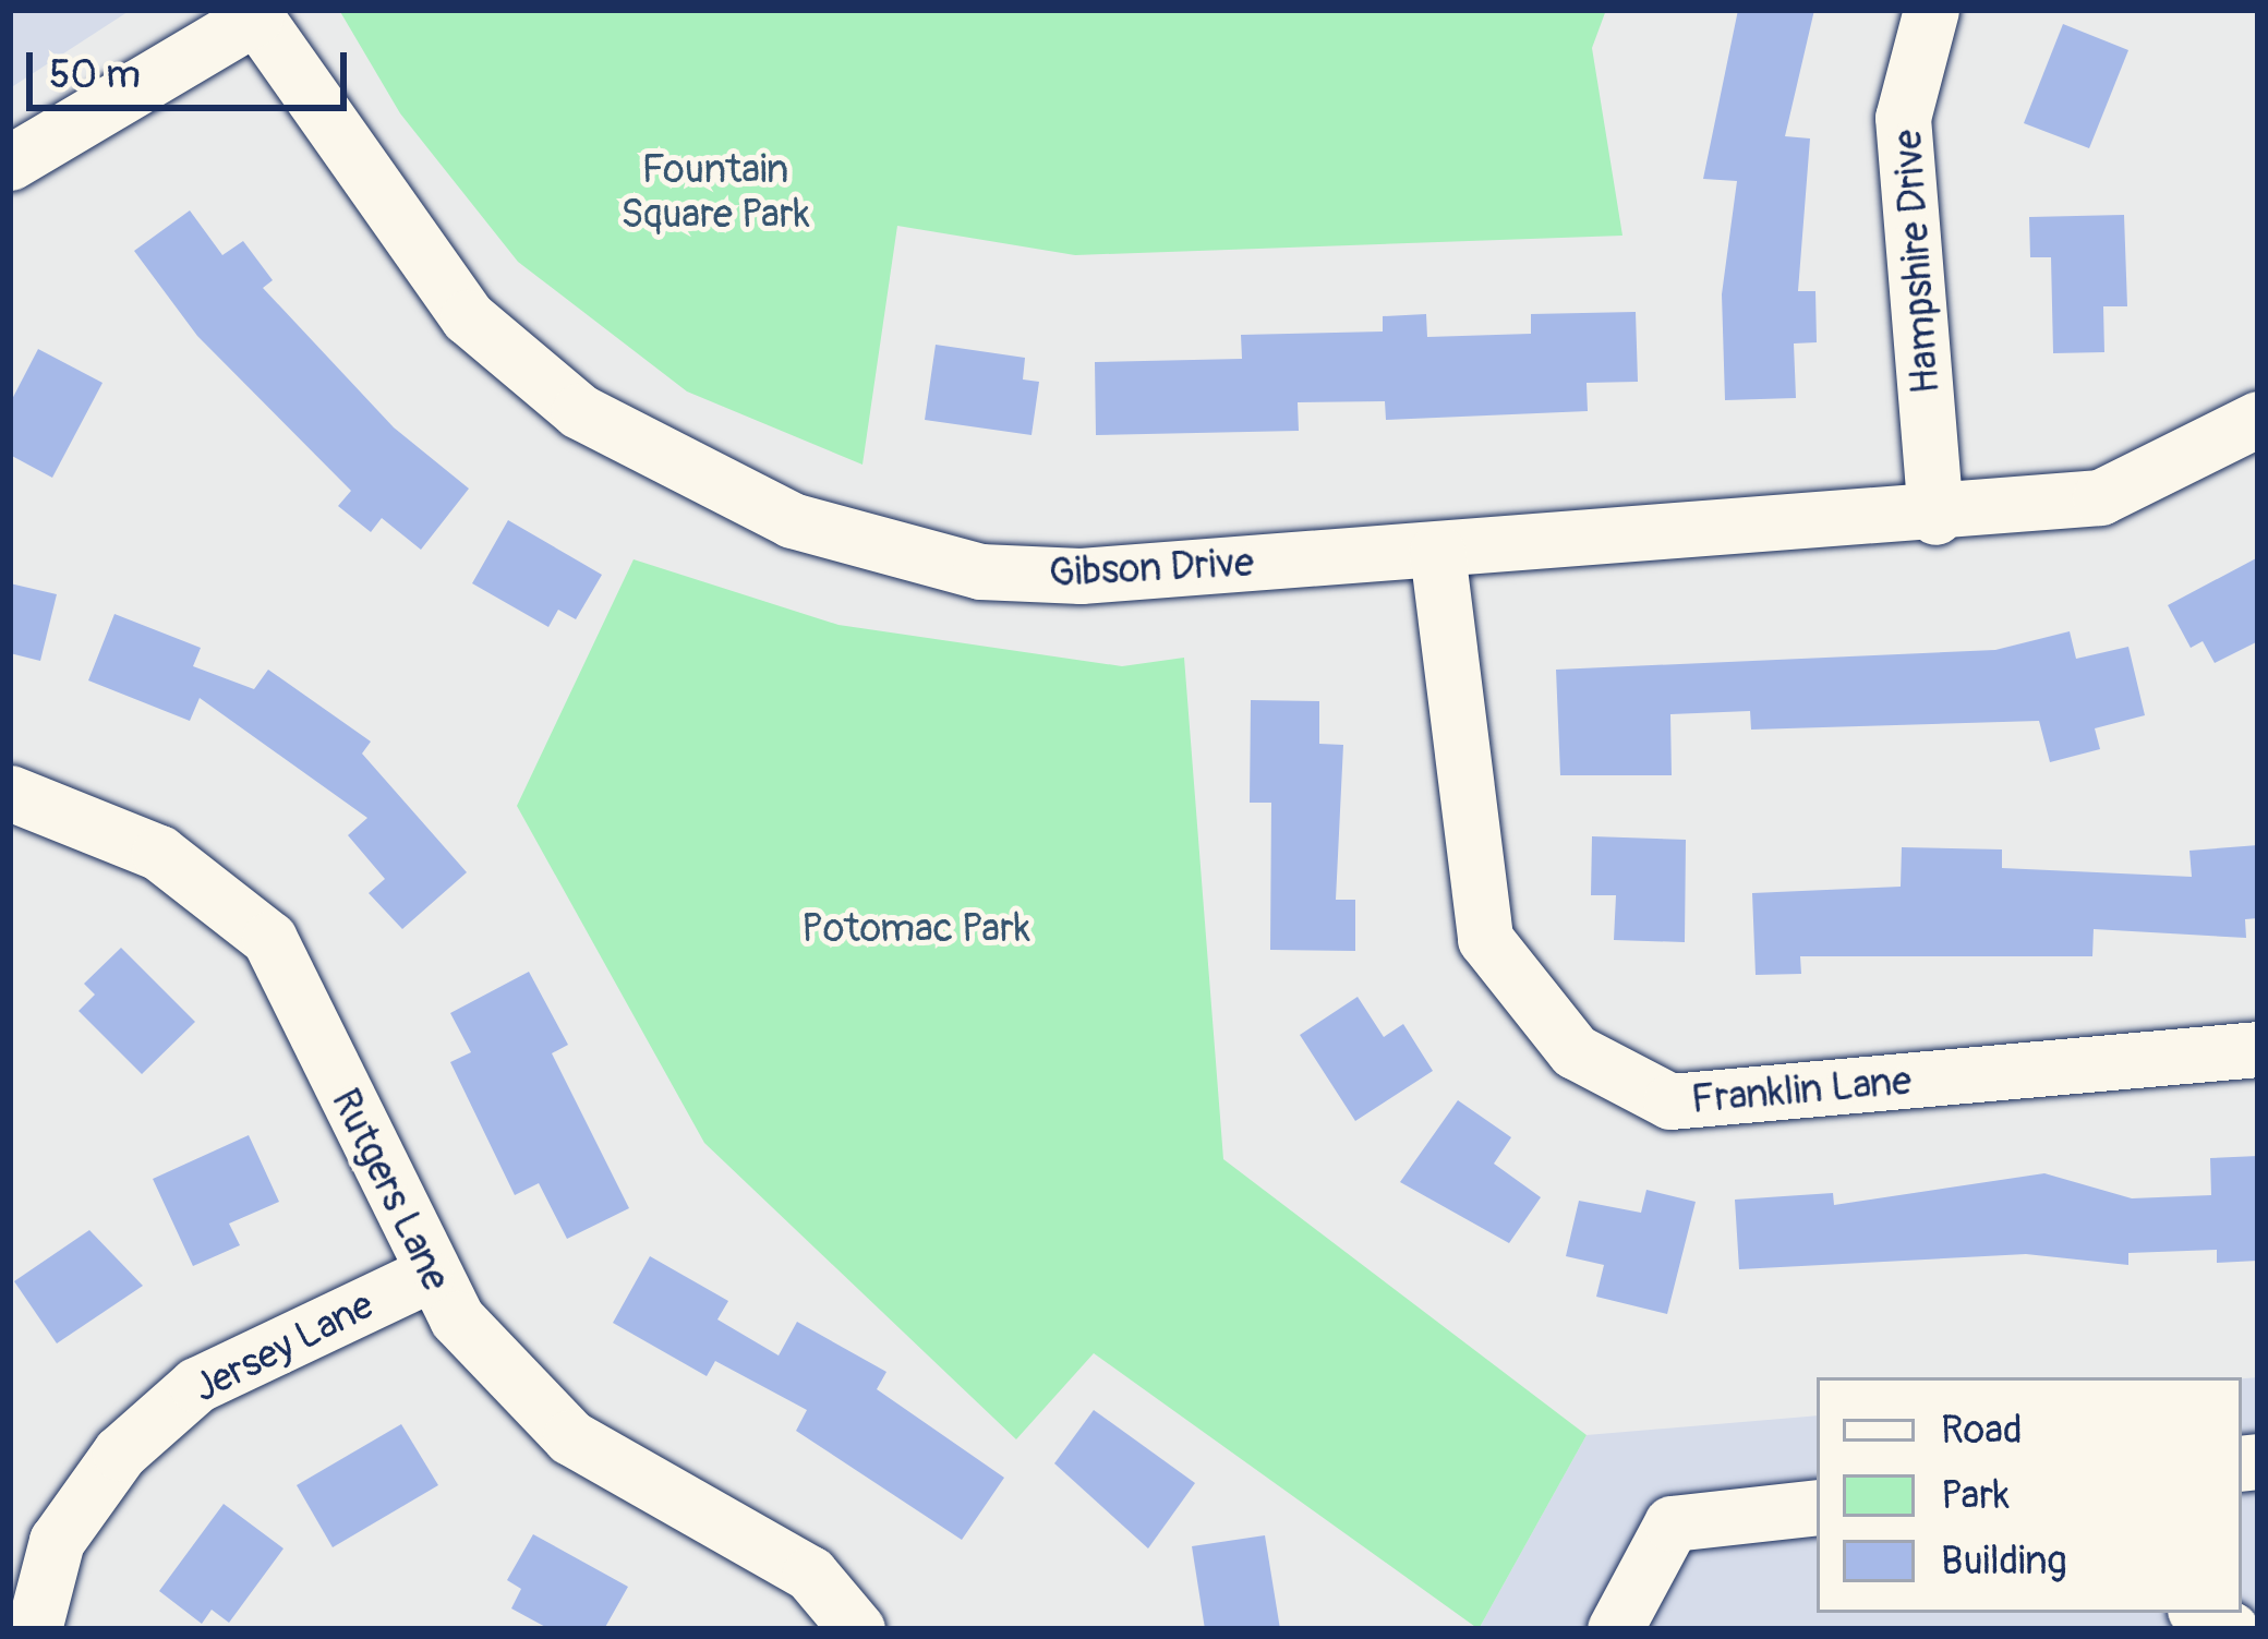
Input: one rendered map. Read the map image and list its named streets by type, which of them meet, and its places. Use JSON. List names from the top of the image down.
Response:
{
  "streets": {
    "street": [
      "Hampshire Drive",
      "Gibson Drive",
      "Franklin Lane",
      "Rutgers Lane",
      "Jersey Lane"
    ]
  },
  "crossings": [
    ["Hampshire Drive", "Gibson Drive"],
    ["Gibson Drive", "Franklin Lane"],
    ["Rutgers Lane", "Jersey Lane"]
  ],
  "parks": ["Fountain Square Park", "Potomac Park"],
  "legend": ["Road", "Park", "Building"],
  "scale_bar": "50 m"
}
